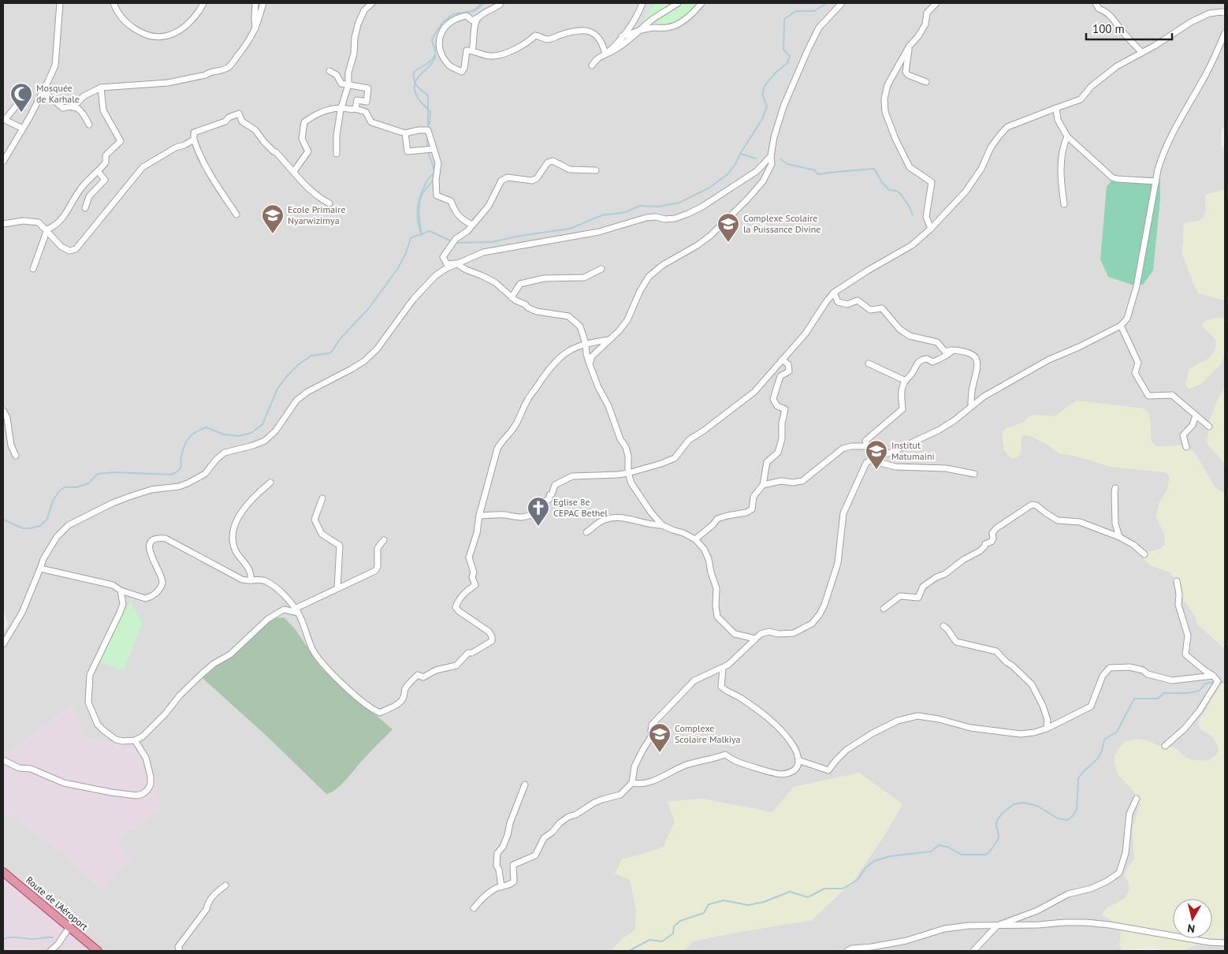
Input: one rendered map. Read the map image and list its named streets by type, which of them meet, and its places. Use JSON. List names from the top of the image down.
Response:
{
  "streets": {
    "highway": ["Route de l'Aéroport"]
  },
  "places": {
    "mosque": ["Mosquée de Karhale"],
    "school or university": [
      "Ecole Primaire Nyarwizimya",
      "Complexe Scolaire la Puissance Divine",
      "Institut Matumaini",
      "Complexe Scolaire Malkiya"
    ],
    "church": ["Eglise 8e CEPAC Bethel"]
  },
  "scale_bar": "100 m",
  "north": "bottom"
}
